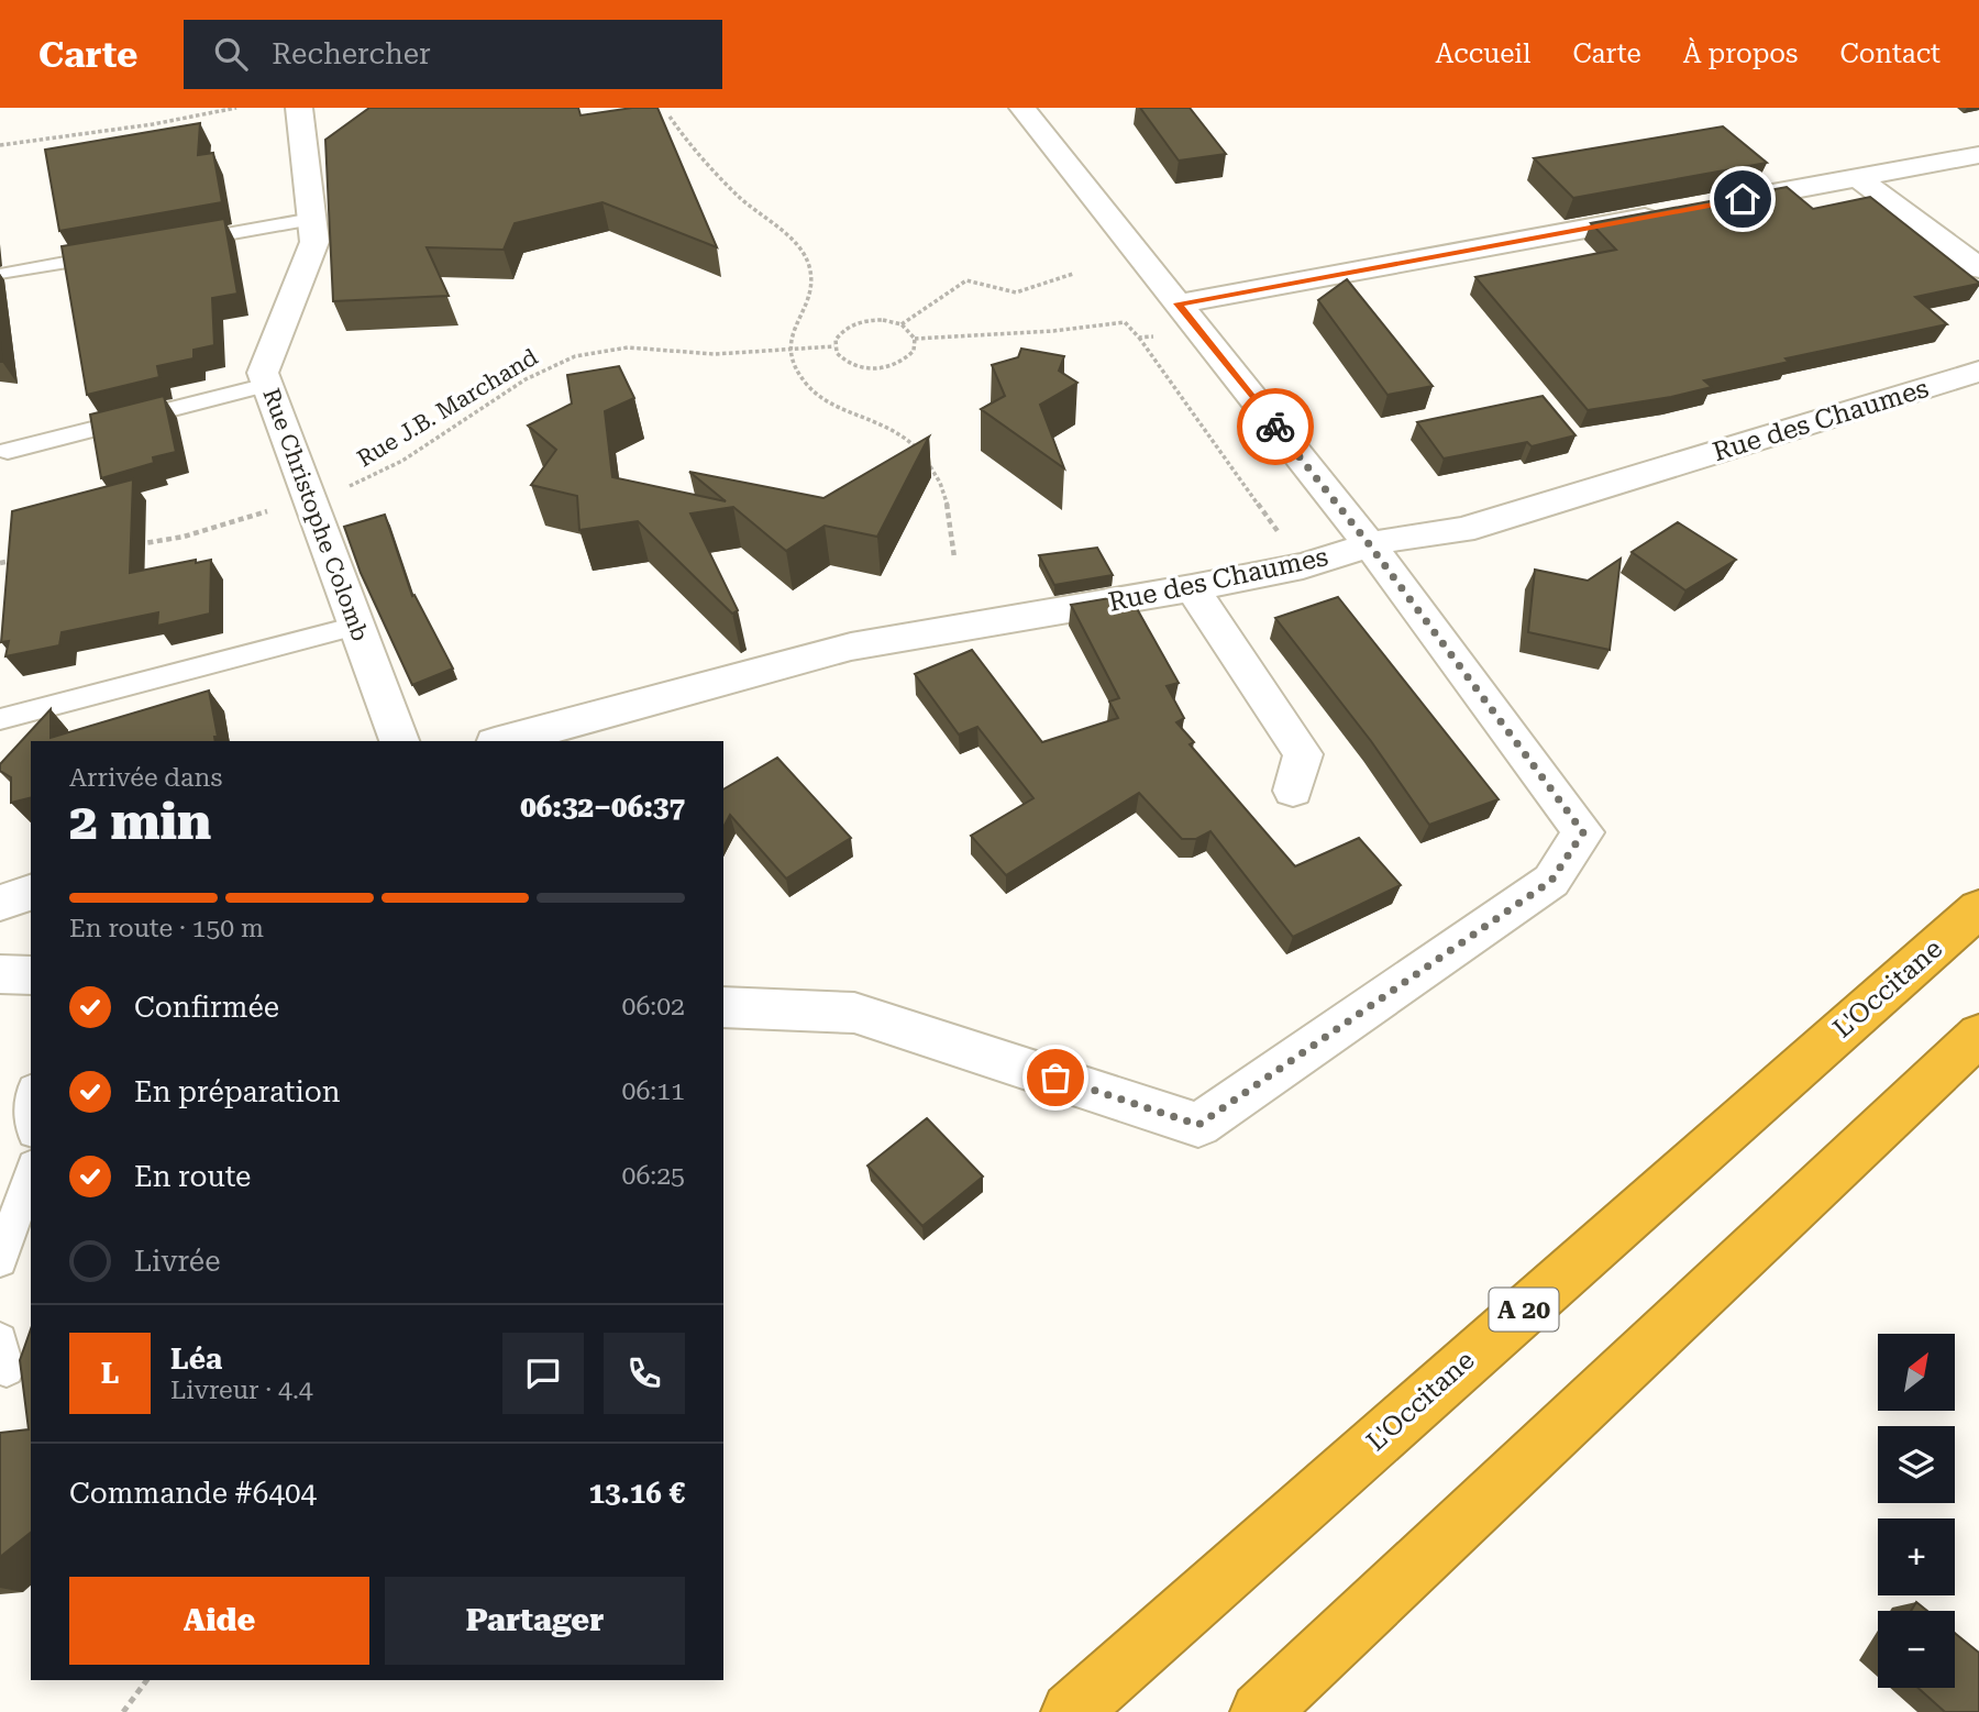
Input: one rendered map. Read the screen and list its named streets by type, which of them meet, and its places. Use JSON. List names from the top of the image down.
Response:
{
  "streets": {
    "highway": ["L'Occitane", "A 20"],
    "street": ["Rue des Chaumes", "Rue Christophe Colomb"],
    "path": ["Rue J.B. Marchand"]
  },
  "crossings": [
    ["Rue J.B. Marchand", "Rue Christophe Colomb"]
  ],
  "north": "top right",
  "page": {
    "header": "Carte",
    "search": "Rechercher",
    "nav": [
      "Accueil",
      "Carte",
      "À propos",
      "Contact"
    ],
    "heading": ["2 min", "Arrivée dans", "06:32–06:37"],
    "panel": [
      "Léa",
      "Livreur · 4.4",
      "Commande #6404",
      "13.16 €"
    ],
    "bar": "En route · 150 m",
    "list": [
      ["Confirmée", "06:02"],
      ["En préparation", "06:11"],
      ["En route", "06:25"],
      "Livrée"
    ],
    "round": "L",
    "map_buttons": ["+", "−"],
    "buttons": ["Aide", "Partager"]
  }
}
